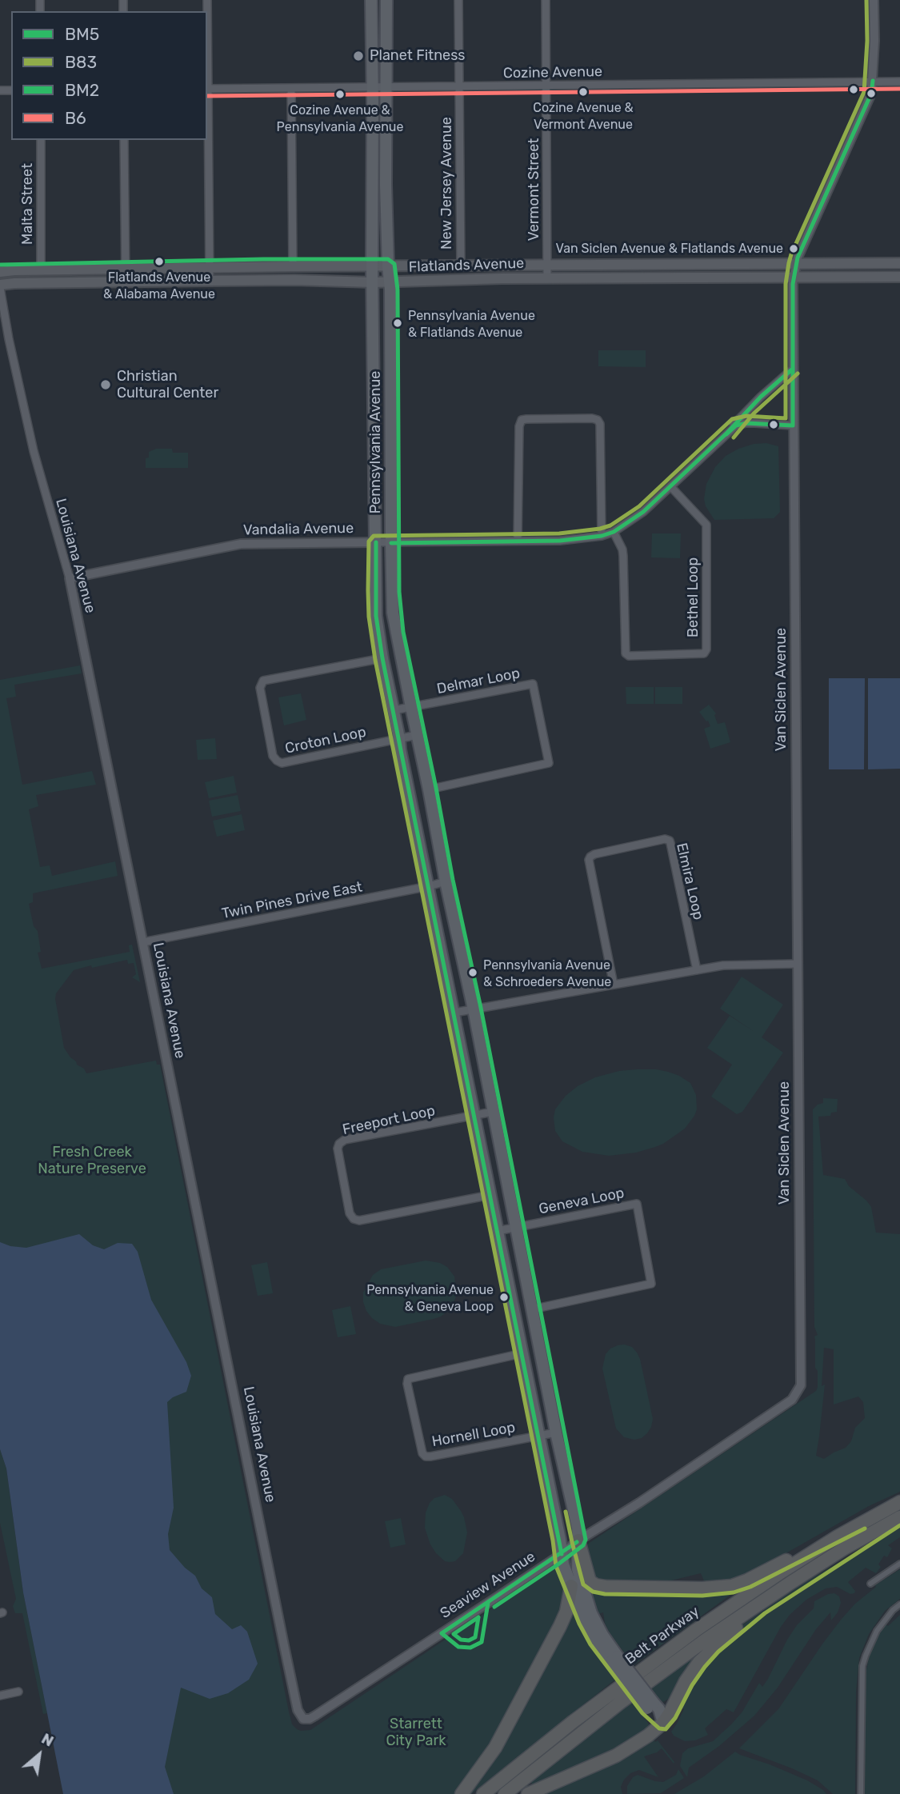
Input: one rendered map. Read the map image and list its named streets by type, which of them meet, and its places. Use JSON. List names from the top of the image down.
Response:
{
  "streets": {
    "highway": ["Belt Parkway"],
    "main road": ["Flatlands Avenue", "Pennsylvania Avenue"],
    "street": [
      "Cozine Avenue",
      "New Jersey Avenue",
      "Vermont Street",
      "Malta Street",
      "Vandalia Avenue",
      "Louisiana Avenue",
      "Bethel Loop",
      "Delmar Loop",
      "Van Siclen Avenue",
      "Croton Loop",
      "Elmira Loop",
      "Twin Pines Drive East",
      "Freeport Loop",
      "Geneva Loop",
      "Hornell Loop",
      "Seaview Avenue"
    ]
  },
  "crossings": [
    ["Cozine Avenue", "New Jersey Avenue"],
    ["Cozine Avenue", "Vermont Street"],
    ["Cozine Avenue", "Pennsylvania Avenue"],
    ["Cozine Avenue", "Van Siclen Avenue"],
    ["New Jersey Avenue", "Flatlands Avenue"],
    ["Vermont Street", "Flatlands Avenue"],
    ["Malta Street", "Flatlands Avenue"],
    ["Flatlands Avenue", "Pennsylvania Avenue"],
    ["Flatlands Avenue", "Louisiana Avenue"],
    ["Flatlands Avenue", "Van Siclen Avenue"],
    ["Pennsylvania Avenue", "Vandalia Avenue"],
    ["Pennsylvania Avenue", "Delmar Loop"],
    ["Pennsylvania Avenue", "Croton Loop"],
    ["Pennsylvania Avenue", "Twin Pines Drive East"],
    ["Pennsylvania Avenue", "Freeport Loop"],
    ["Pennsylvania Avenue", "Geneva Loop"],
    ["Pennsylvania Avenue", "Hornell Loop"],
    ["Pennsylvania Avenue", "Seaview Avenue"],
    ["Vandalia Avenue", "Louisiana Avenue"],
    ["Vandalia Avenue", "Bethel Loop"],
    ["Vandalia Avenue", "Van Siclen Avenue"],
    ["Louisiana Avenue", "Twin Pines Drive East"],
    ["Louisiana Avenue", "Seaview Avenue"],
    ["Van Siclen Avenue", "Seaview Avenue"]
  ],
  "parks": ["Fresh Creek Nature Preserve", "Starrett City Park"],
  "places": [
    "Planet Fitness",
    "Cozine Avenue & Vermont Avenue",
    "Cozine Avenue & Pennsylvania Avenue",
    "Van Siclen Avenue & Flatlands Avenue",
    "Flatlands Avenue & Alabama Avenue",
    "Pennsylvania Avenue & Flatlands Avenue",
    "Christian Cultural Center",
    "Pennsylvania Avenue & Schroeders Avenue",
    "Pennsylvania Avenue & Geneva Loop"
  ],
  "lines": [
    "transit line B83",
    "transit line BM5",
    "transit line B6",
    "transit line BM2"
  ],
  "legend": [
    "BM5",
    "B83",
    "BM2",
    "B6"
  ],
  "north": "top right"
}
